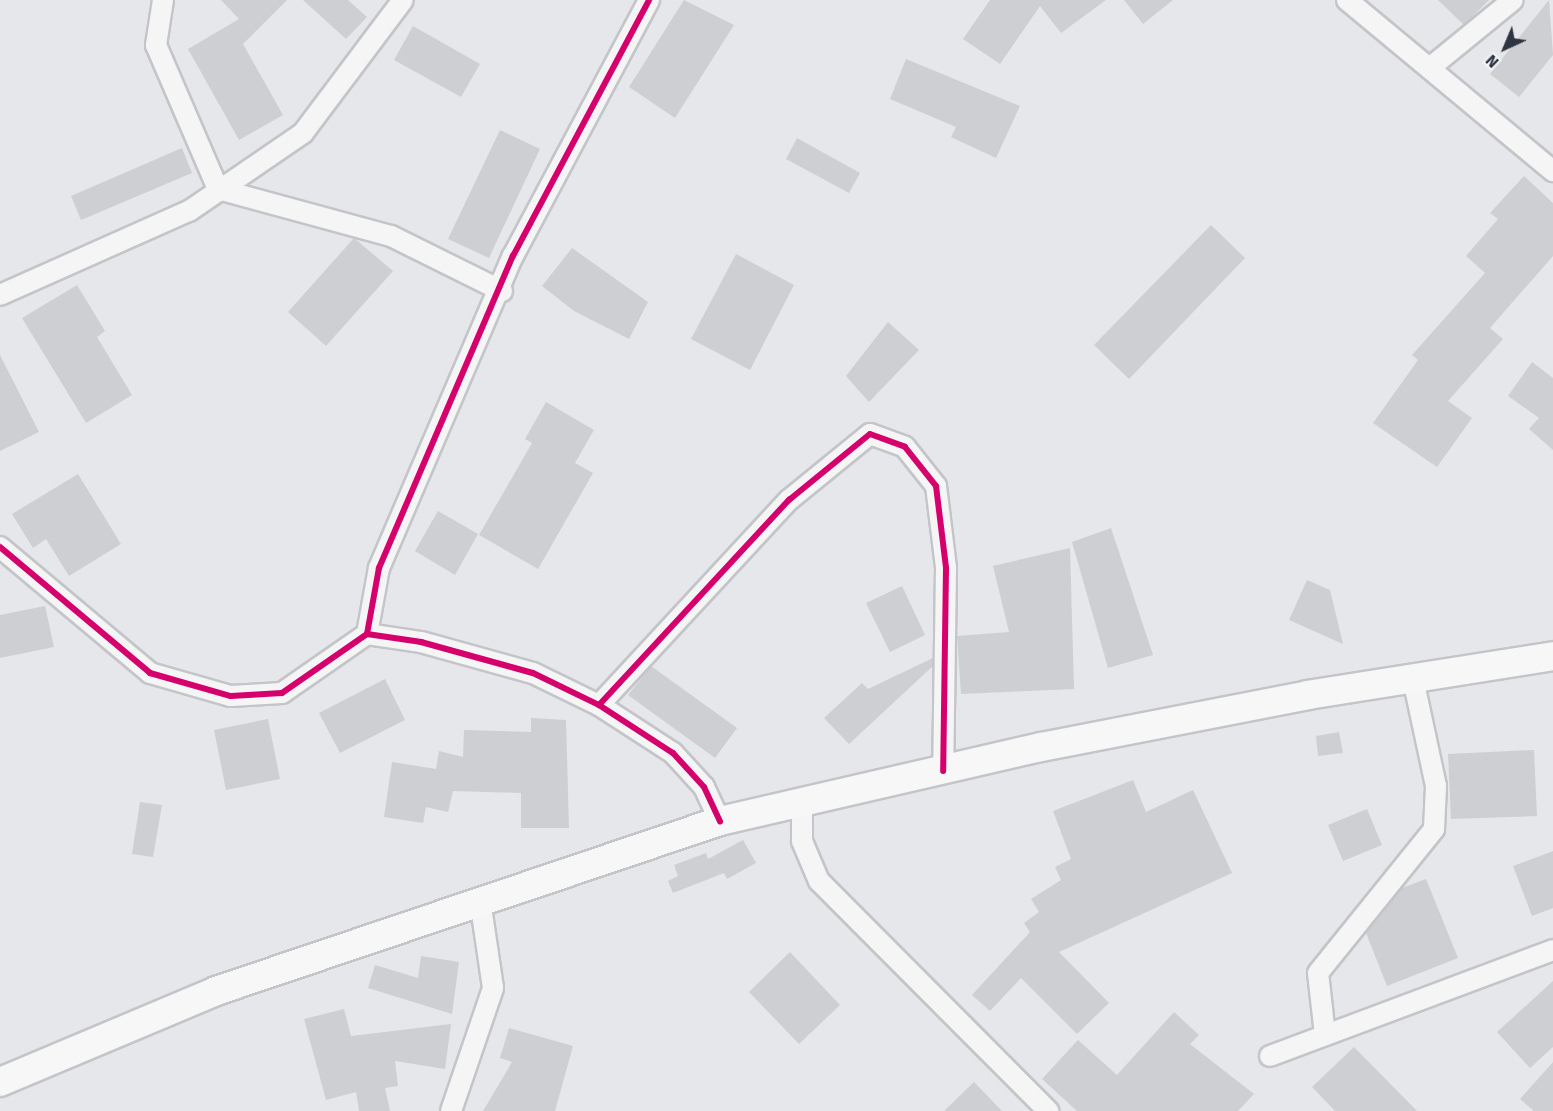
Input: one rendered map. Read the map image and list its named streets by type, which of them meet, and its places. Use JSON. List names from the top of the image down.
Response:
{
  "north": "bottom left"
}
